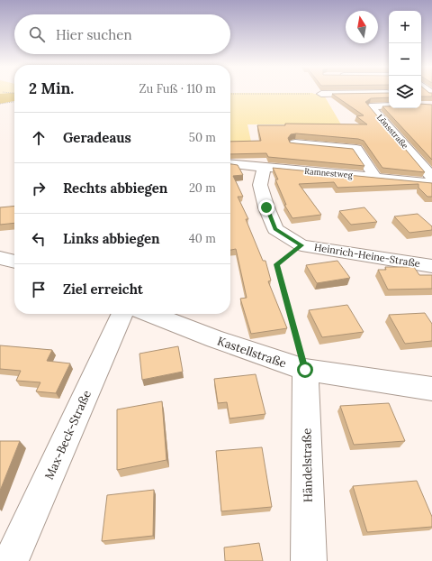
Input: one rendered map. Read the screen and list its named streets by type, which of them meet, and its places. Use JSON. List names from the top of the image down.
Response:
{
  "streets": {
    "street": [
      "Lönsstraße",
      "Ramnestweg",
      "Heinrich-Heine-Straße",
      "Kastellstraße",
      "Max-Beck-Straße",
      "Händelstraße"
    ]
  },
  "crossings": [
    ["Ramnestweg", "Heinrich-Heine-Straße"],
    ["Heinrich-Heine-Straße", "Kastellstraße"],
    ["Heinrich-Heine-Straße", "Händelstraße"],
    ["Kastellstraße", "Händelstraße"]
  ],
  "north": "top",
  "page": {
    "map_buttons": ["+", "−"],
    "search": "Hier suchen",
    "heading": ["2 Min.", "Zu Fuß · 110 m"],
    "list": [
      ["Geradeaus", "50 m"],
      ["Rechts abbiegen", "20 m"],
      ["Links abbiegen", "40 m"],
      "Ziel erreicht"
    ]
  }
}
